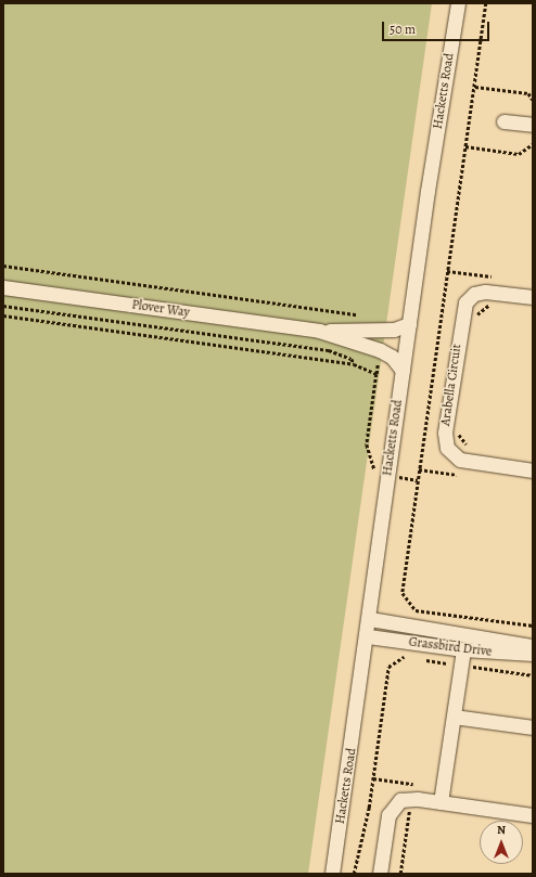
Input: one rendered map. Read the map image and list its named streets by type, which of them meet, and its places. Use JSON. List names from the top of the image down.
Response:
{
  "streets": {
    "street": [
      "Hacketts Road",
      "Plover Way",
      "Arabella Circuit",
      "Grassbird Drive"
    ]
  },
  "crossings": [
    ["Hacketts Road", "Plover Way"],
    ["Hacketts Road", "Grassbird Drive"]
  ],
  "scale_bar": "50 m",
  "north": "top"
}
